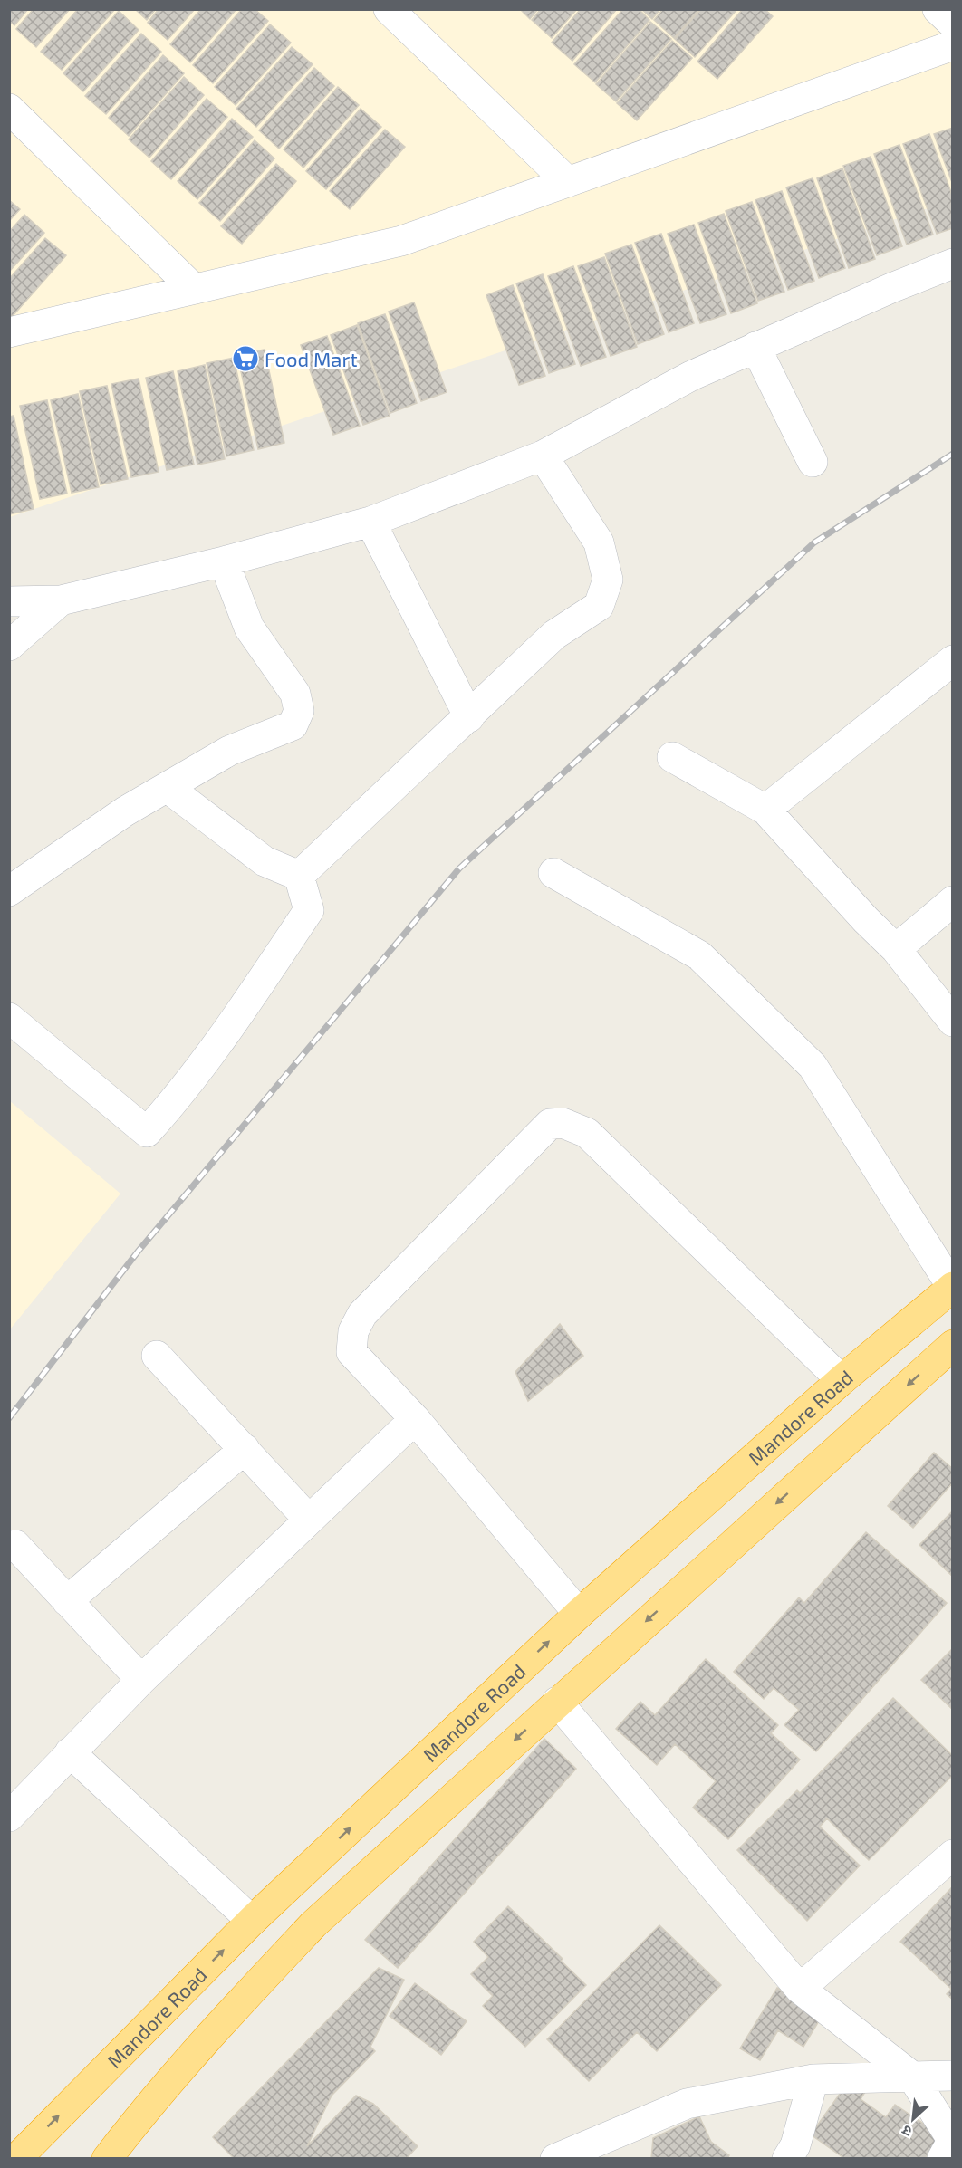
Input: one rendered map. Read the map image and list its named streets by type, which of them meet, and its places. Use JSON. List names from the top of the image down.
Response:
{
  "streets": {
    "highway": ["Mandore Road"]
  },
  "places": {
    "supermarket": ["Food Mart"]
  },
  "north": "bottom left"
}
